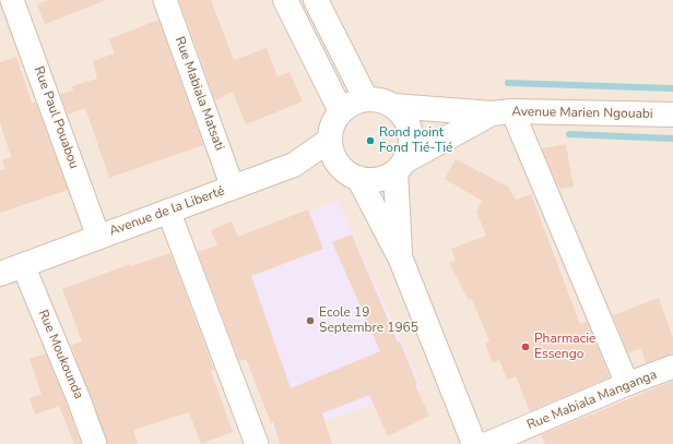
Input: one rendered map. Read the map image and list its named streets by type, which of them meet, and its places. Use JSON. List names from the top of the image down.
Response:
{
  "streets": {
    "street": [
      "Rue Mabiala Matsati",
      "Avenue Marien Ngouabi",
      "Rue Paul Pouabou",
      "Avenue de la Liberté",
      "Rue Moukounda",
      "Rue Mabiala Manganga"
    ]
  },
  "crossings": [
    ["Rue Mabiala Matsati", "Avenue de la Liberté"],
    ["Avenue Marien Ngouabi", "Avenue de la Liberté"],
    ["Rue Paul Pouabou", "Avenue de la Liberté"],
    ["Avenue de la Liberté", "Rue Moukounda"]
  ],
  "places": ["Rond point Fond Tié-Tié", "Ecole 19 Septembre 1965", "Pharmacie Essengo"]
}
